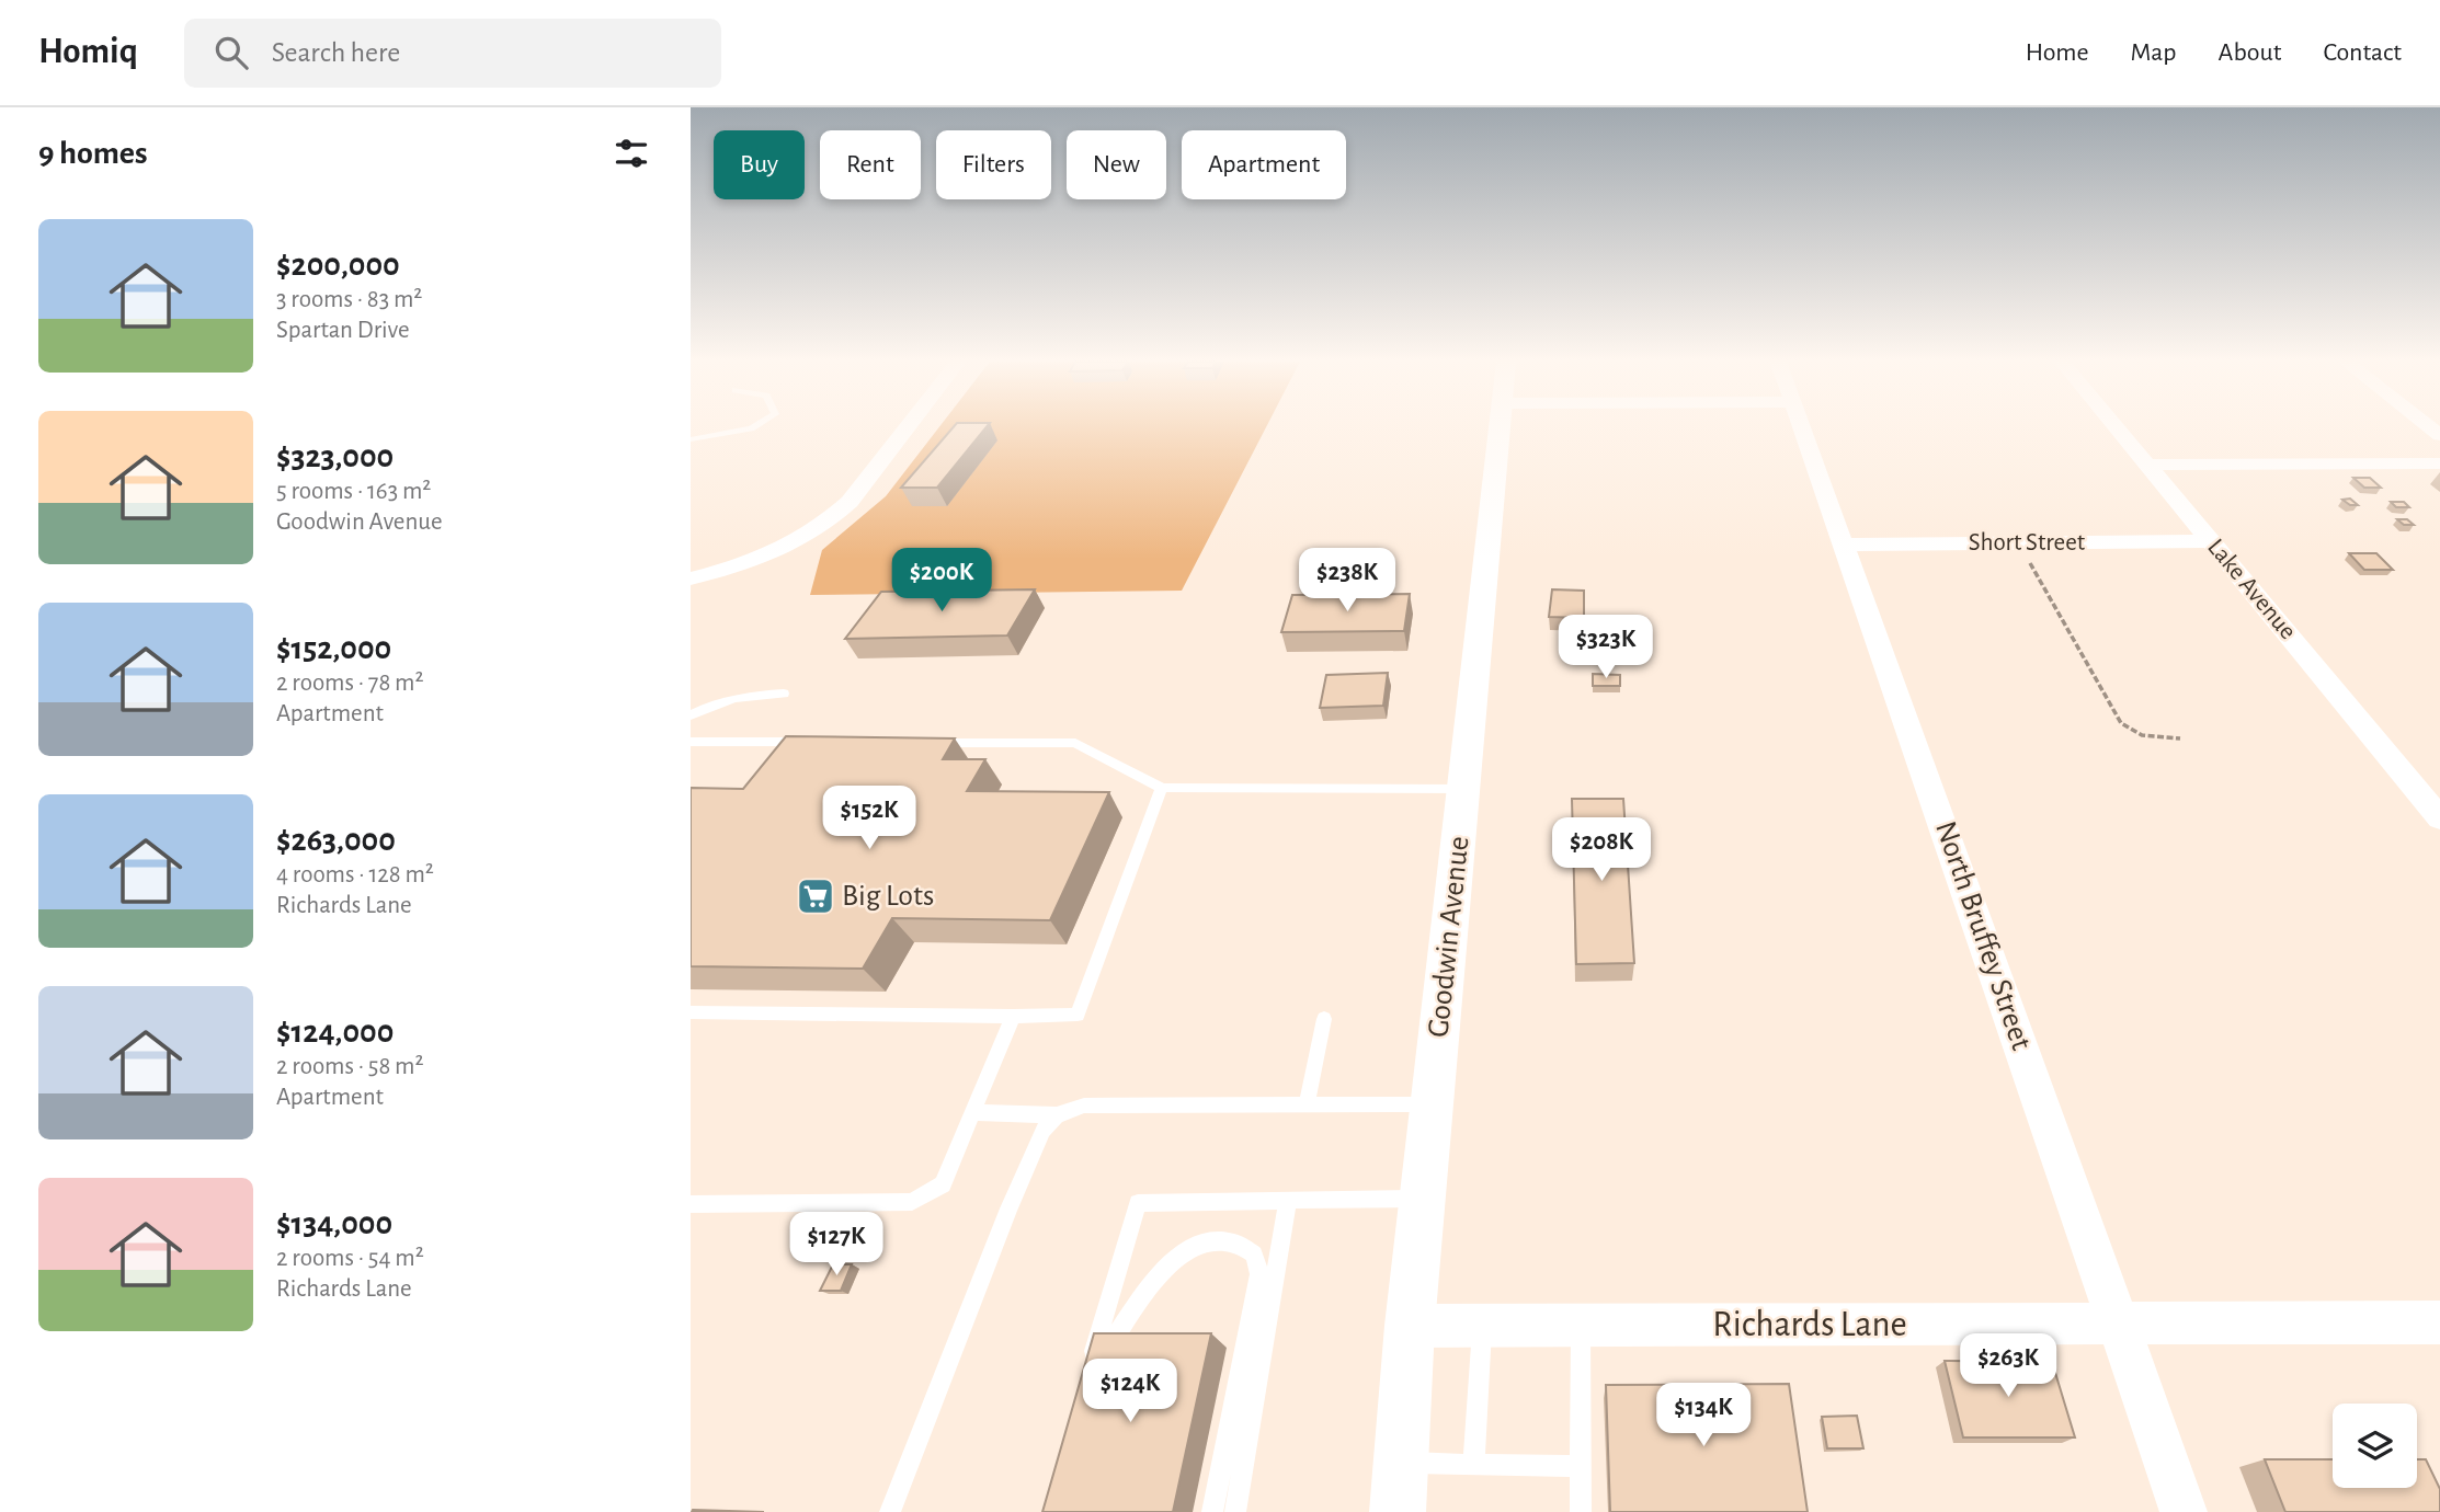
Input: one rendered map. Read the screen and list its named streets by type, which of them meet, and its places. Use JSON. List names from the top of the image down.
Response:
{
  "streets": {
    "street": [
      "Short Street",
      "Lake Avenue",
      "North Bruffey Street",
      "Goodwin Avenue",
      "Richards Lane"
    ]
  },
  "crossings": [
    ["Short Street", "Lake Avenue"],
    ["Short Street", "North Bruffey Street"],
    ["North Bruffey Street", "Richards Lane"],
    ["Goodwin Avenue", "Richards Lane"]
  ],
  "places": {
    "supermarket": ["Big Lots"]
  },
  "page": {
    "header": "Homiq",
    "search": "Search here",
    "nav": [
      "Home",
      "Map",
      "About",
      "Contact"
    ],
    "heading": "9 homes",
    "chip": [
      "Buy",
      "Rent",
      "Filters",
      "New",
      "Apartment"
    ],
    "list": [
      {
        "name": "$200,000",
        "note": "3 rooms · 83 m² · Spartan Drive"
      },
      {
        "name": "$323,000",
        "note": "5 rooms · 163 m² · Goodwin Avenue"
      },
      {
        "name": "$152,000",
        "note": "2 rooms · 78 m² · Apartment"
      },
      {
        "name": "$263,000",
        "note": "4 rooms · 128 m² · Richards Lane"
      },
      {
        "name": "$124,000",
        "note": "2 rooms · 58 m² · Apartment"
      },
      {
        "name": "$134,000",
        "note": "2 rooms · 54 m² · Richards Lane"
      }
    ],
    "price": [
      "$200K",
      "$238K",
      "$323K",
      "$152K",
      "$208K",
      "$127K",
      "$263K",
      "$124K",
      "$134K"
    ]
  }
}
